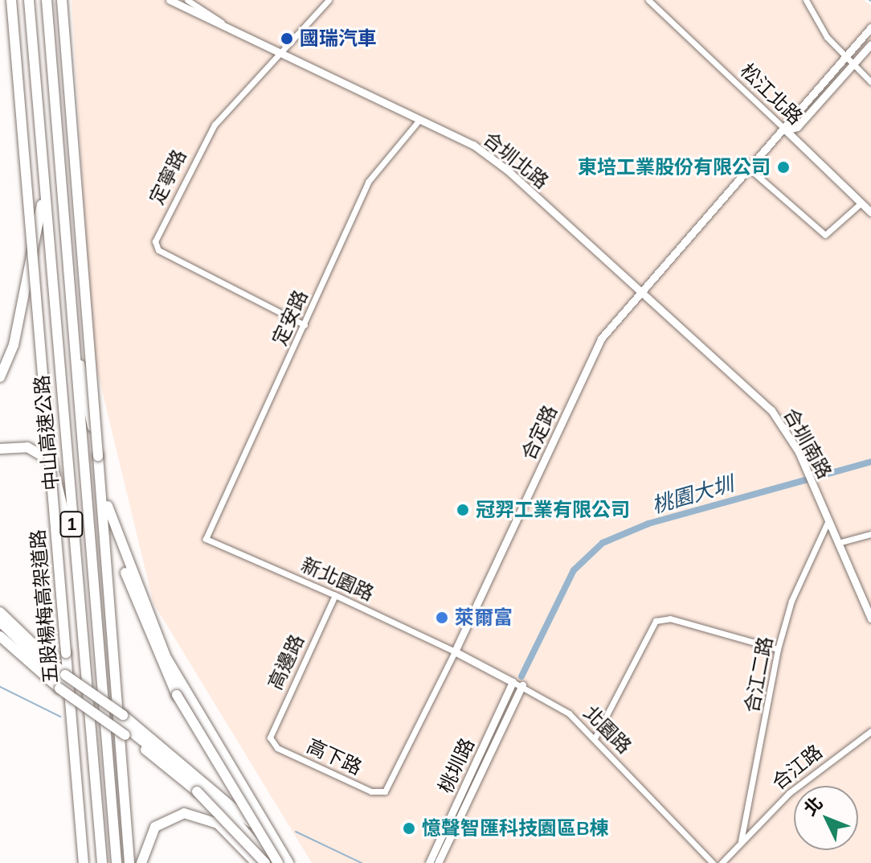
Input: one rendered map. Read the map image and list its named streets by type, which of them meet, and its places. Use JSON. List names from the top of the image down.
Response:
{
  "streets": {
    "highway": ["中山高速公路", "1", "五股楊梅高架道路"],
    "street": [
      "松江北路",
      "合圳北路",
      "定寧路",
      "定安路",
      "合定路",
      "合圳南路",
      "新北園路",
      "高邊路",
      "合江二路",
      "北園路",
      "高下路",
      "桃圳路",
      "合江路"
    ]
  },
  "crossings": [
    ["松江北路", "合定路"],
    ["合圳北路", "定寧路"],
    ["合圳北路", "定安路"],
    ["合圳北路", "合定路"],
    ["合圳北路", "合圳南路"],
    ["定寧路", "定安路"],
    ["定安路", "新北園路"],
    ["合定路", "合圳南路"],
    ["合定路", "新北園路"],
    ["合定路", "北園路"],
    ["合定路", "高下路"],
    ["合圳南路", "合江二路"],
    ["新北園路", "高邊路"],
    ["新北園路", "北園路"],
    ["高邊路", "高下路"],
    ["合江二路", "合江路"],
    ["北園路", "桃圳路"]
  ],
  "water": ["桃園大圳"],
  "places": [
    "國瑞汽車",
    "東培工業股份有限公司",
    "冠羿工業有限公司",
    "萊爾富",
    "憶聲智匯科技園區B棟"
  ],
  "north": "top left"
}
